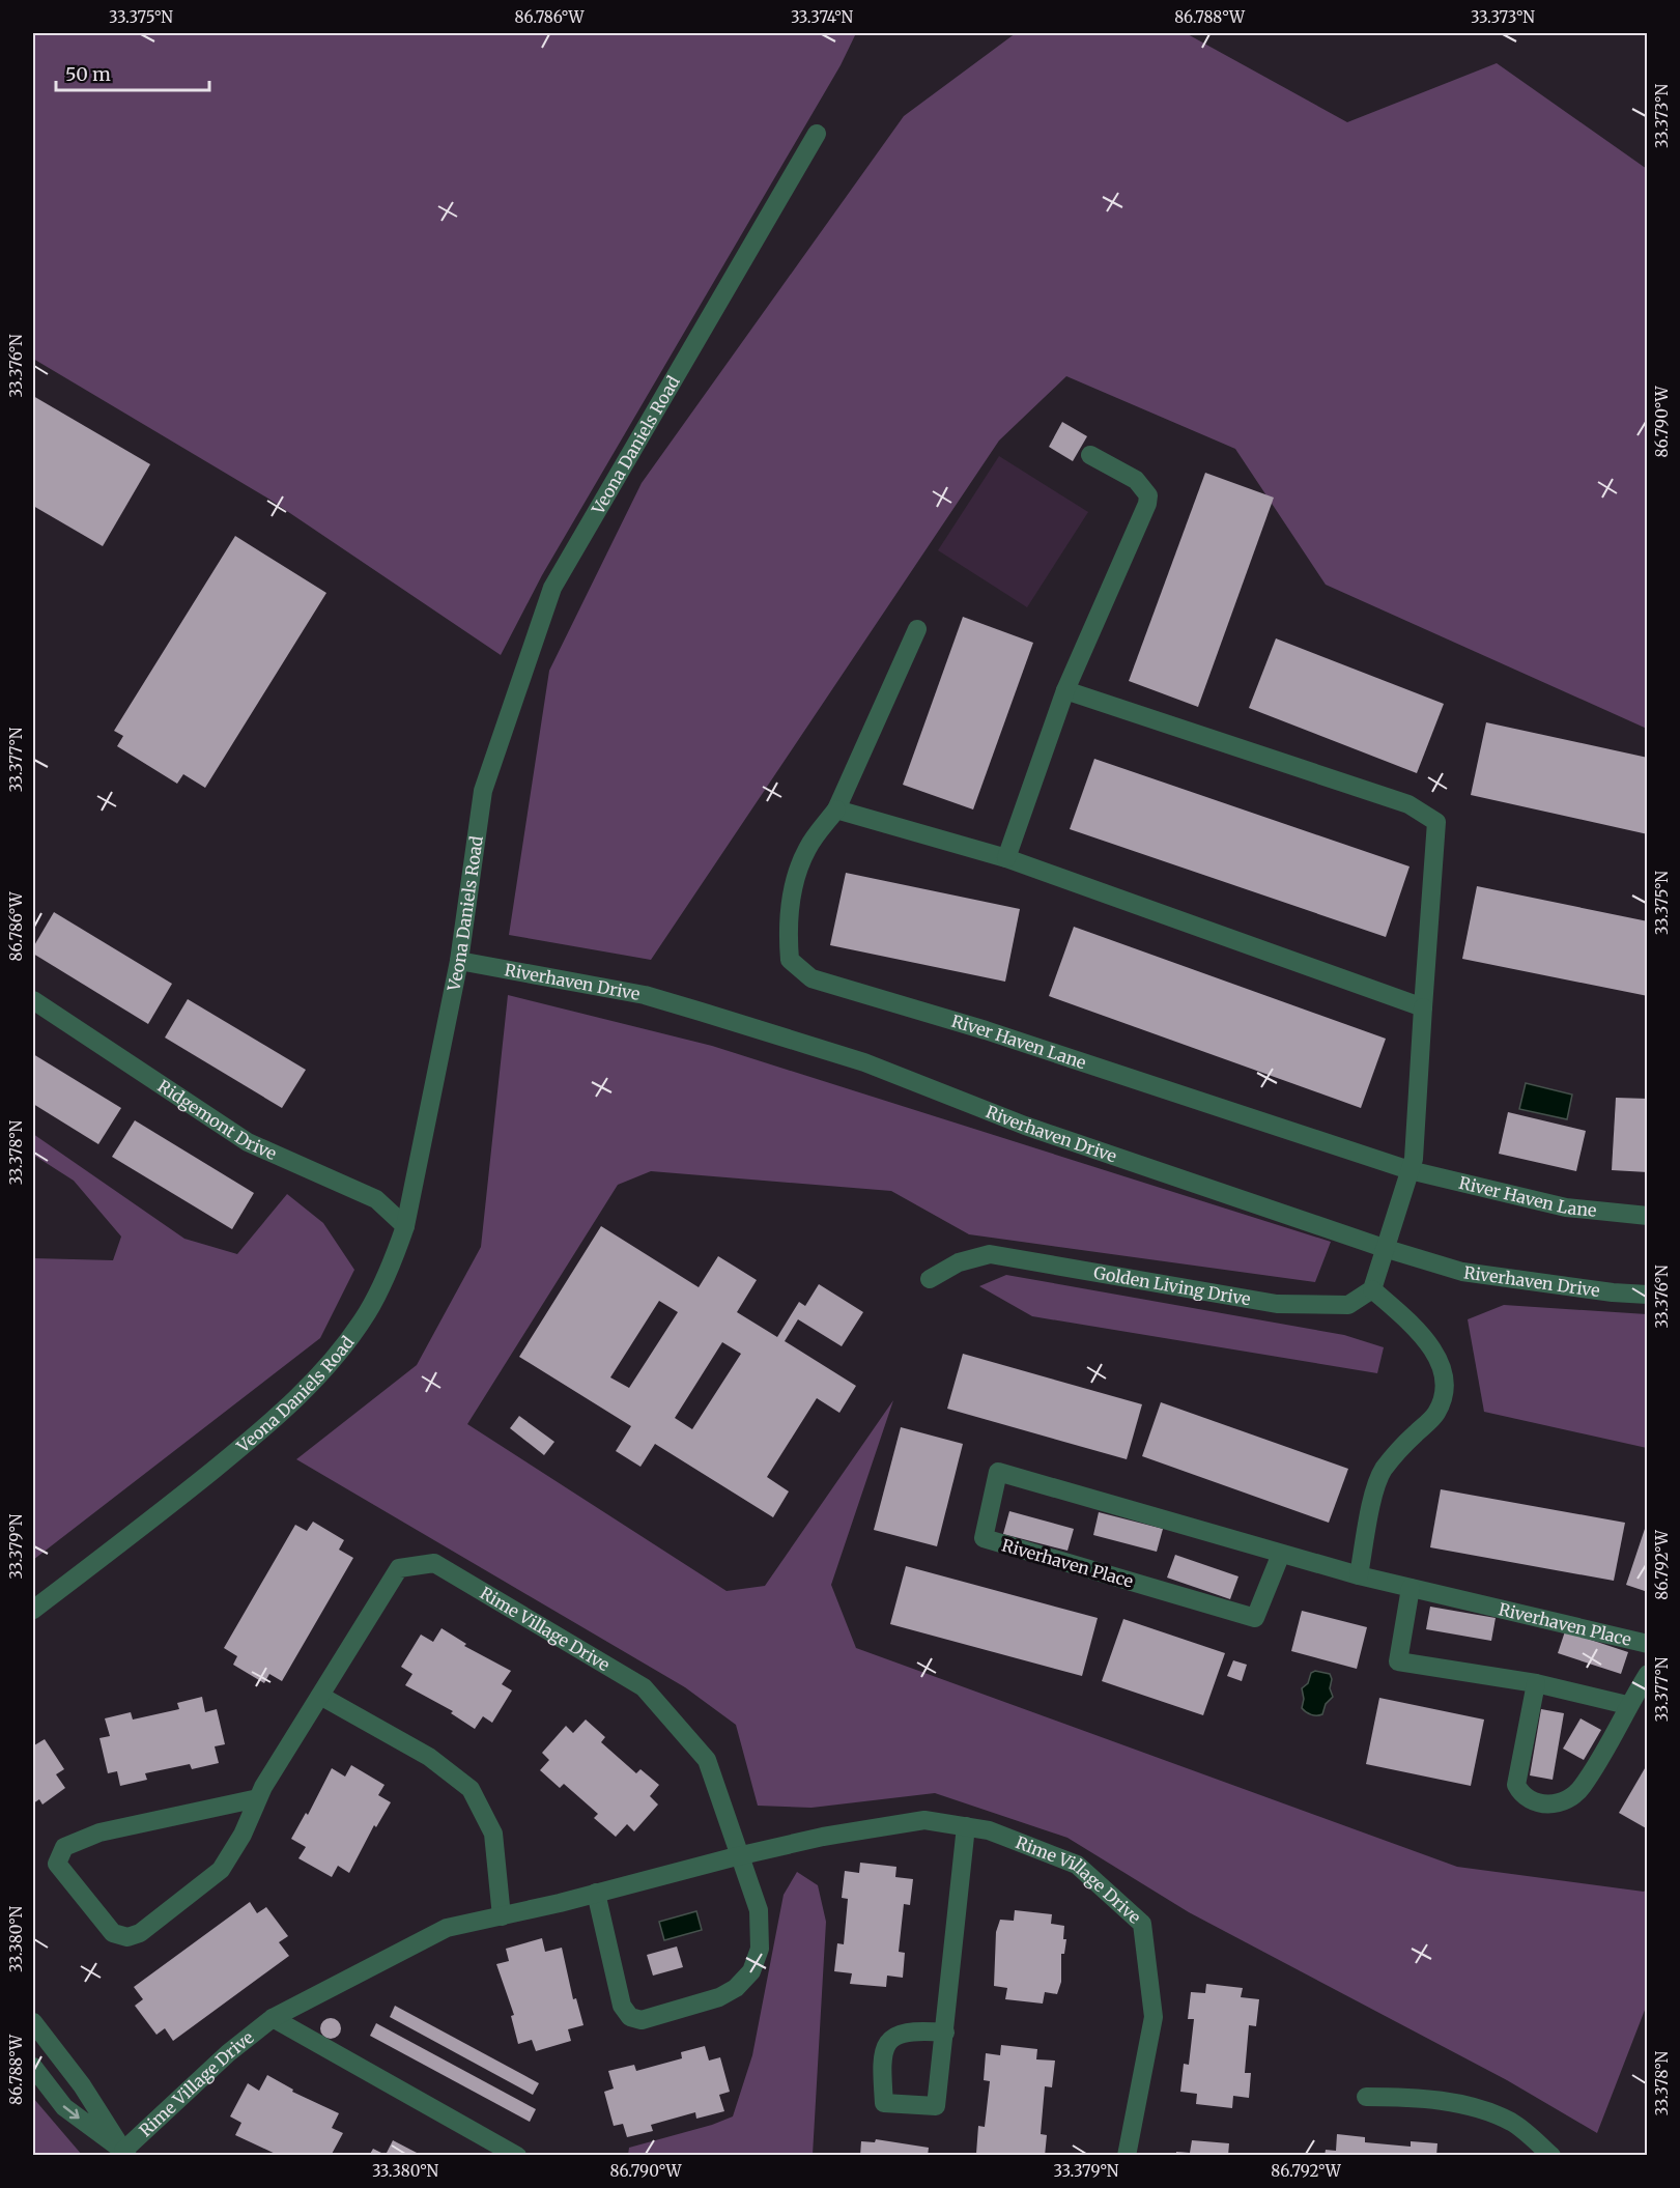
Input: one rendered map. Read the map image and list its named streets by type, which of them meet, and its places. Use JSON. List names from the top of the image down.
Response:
{
  "streets": {
    "street": [
      "Veona Daniels Road",
      "Riverhaven Drive",
      "River Haven Lane",
      "Ridgemont Drive",
      "Golden Living Drive",
      "Riverhaven Place",
      "Rime Village Drive"
    ]
  },
  "crossings": [
    ["Veona Daniels Road", "Riverhaven Drive"],
    ["Veona Daniels Road", "Ridgemont Drive"]
  ],
  "scale_bar": "50 m",
  "coordinates": [
    "33.375°N",
    "86.786°W",
    "33.374°N",
    "86.788°W",
    "33.373°N",
    "33.376°N",
    "86.790°W",
    "33.377°N",
    "33.378°N",
    "33.379°N",
    "86.792°W",
    "33.380°N"
  ]
}
